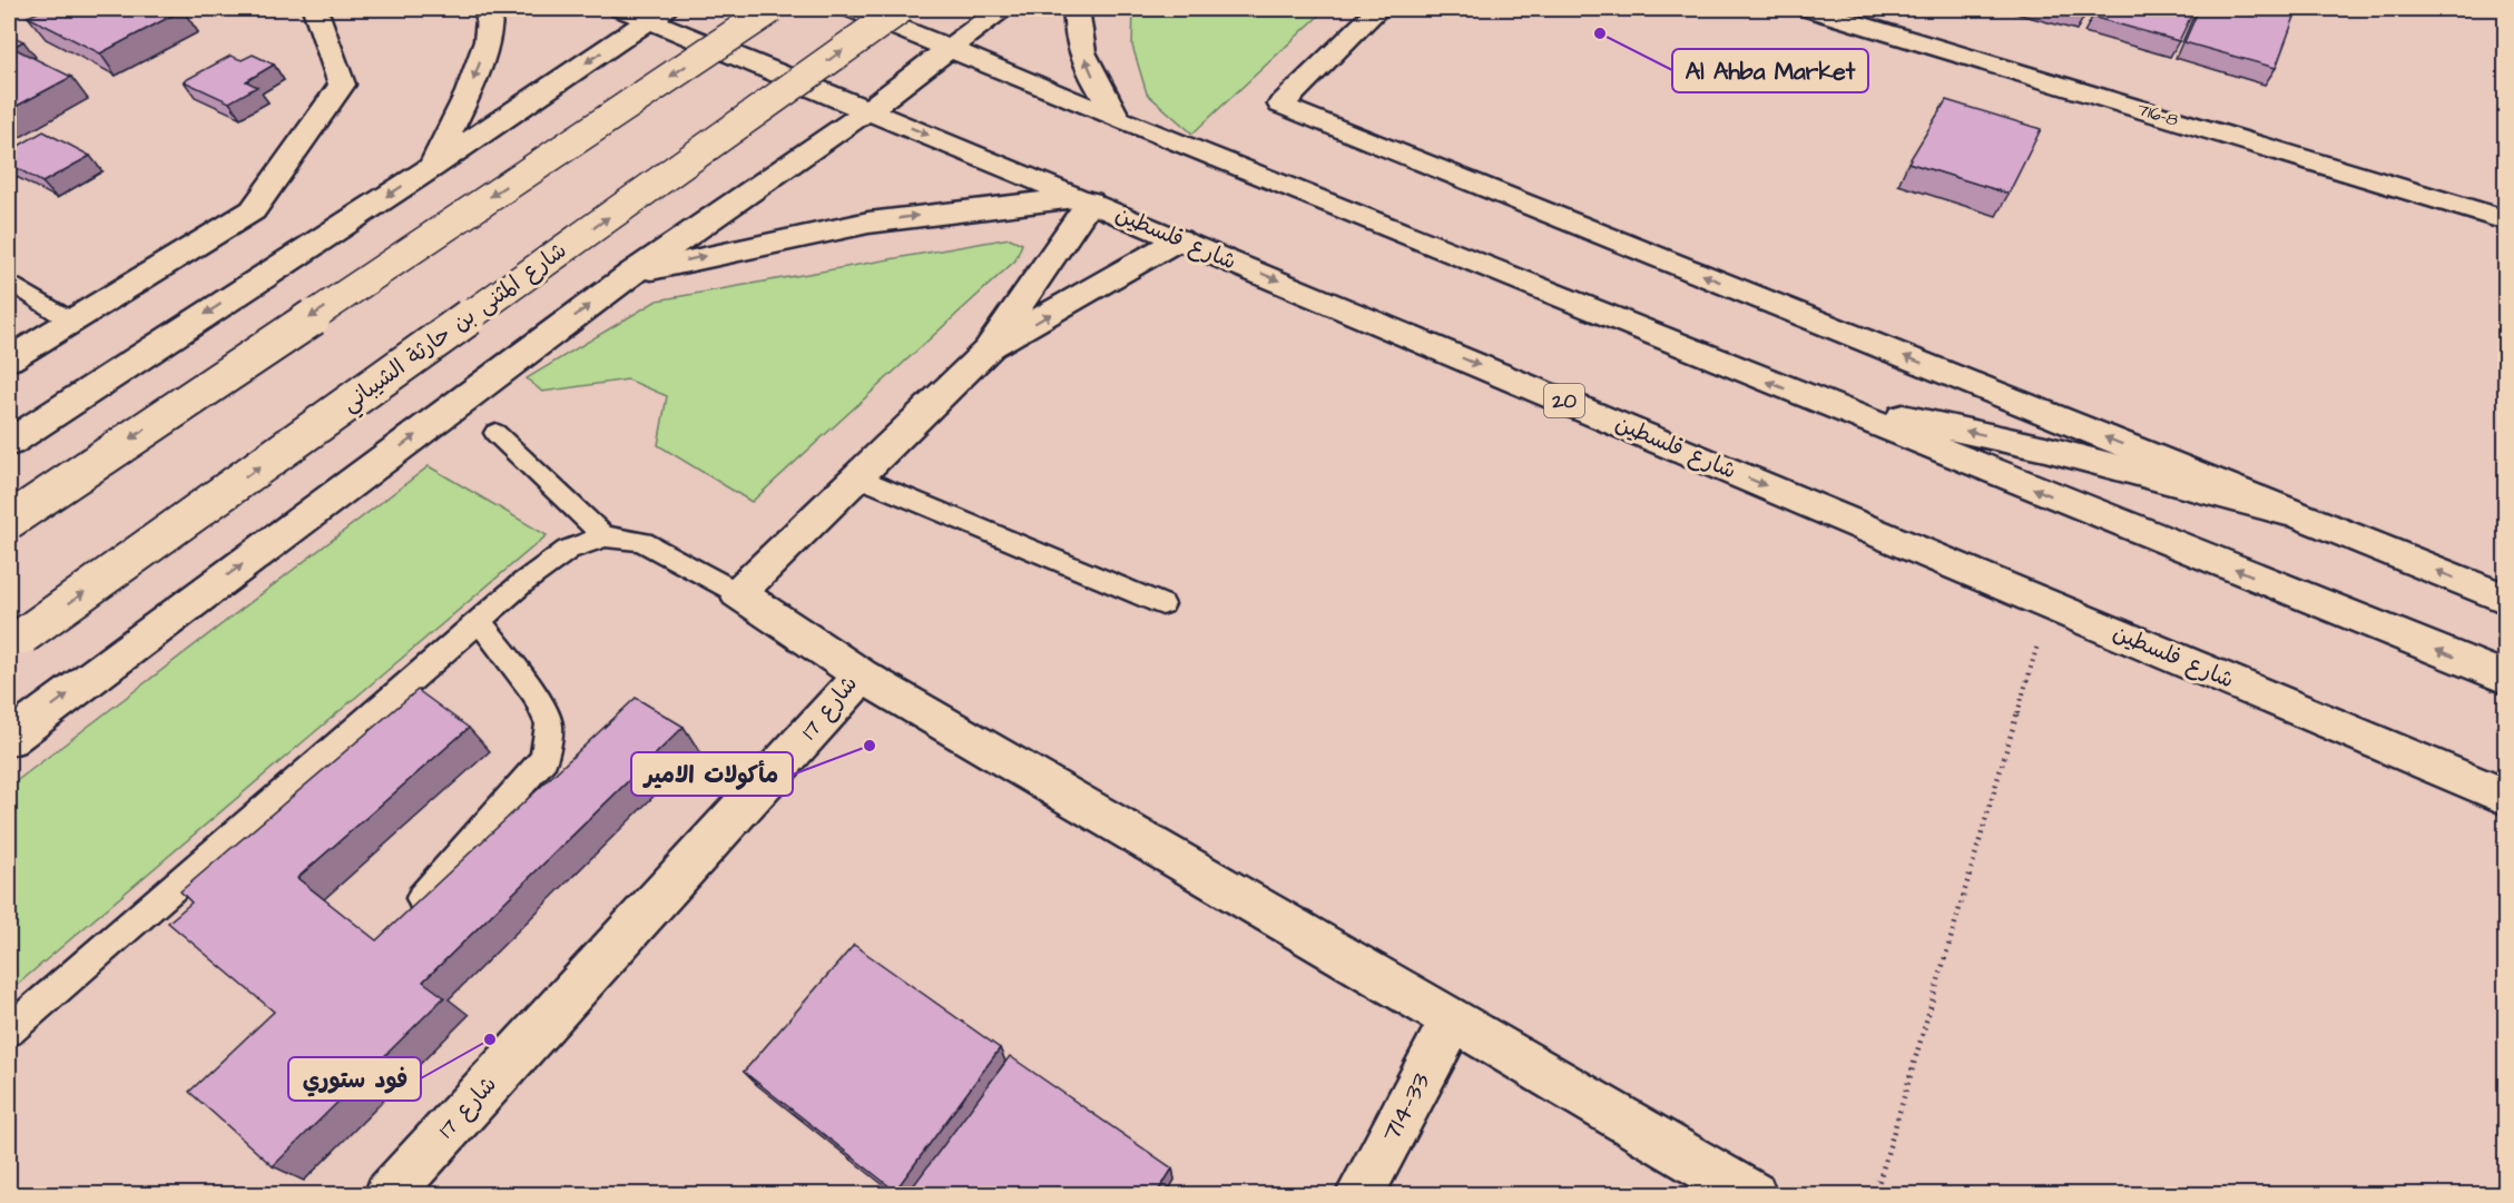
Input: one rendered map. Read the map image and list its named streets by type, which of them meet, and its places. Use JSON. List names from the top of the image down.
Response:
{
  "streets": {
    "main road": [
      "716-8",
      "شارع فلسطين",
      "شارع المثنى بن حارثة الشيباني",
      "20",
      "شارع 17",
      "714-33"
    ]
  },
  "places": ["Al Ahba Market", "مأكولات الامير", "فود ستوري"]
}
